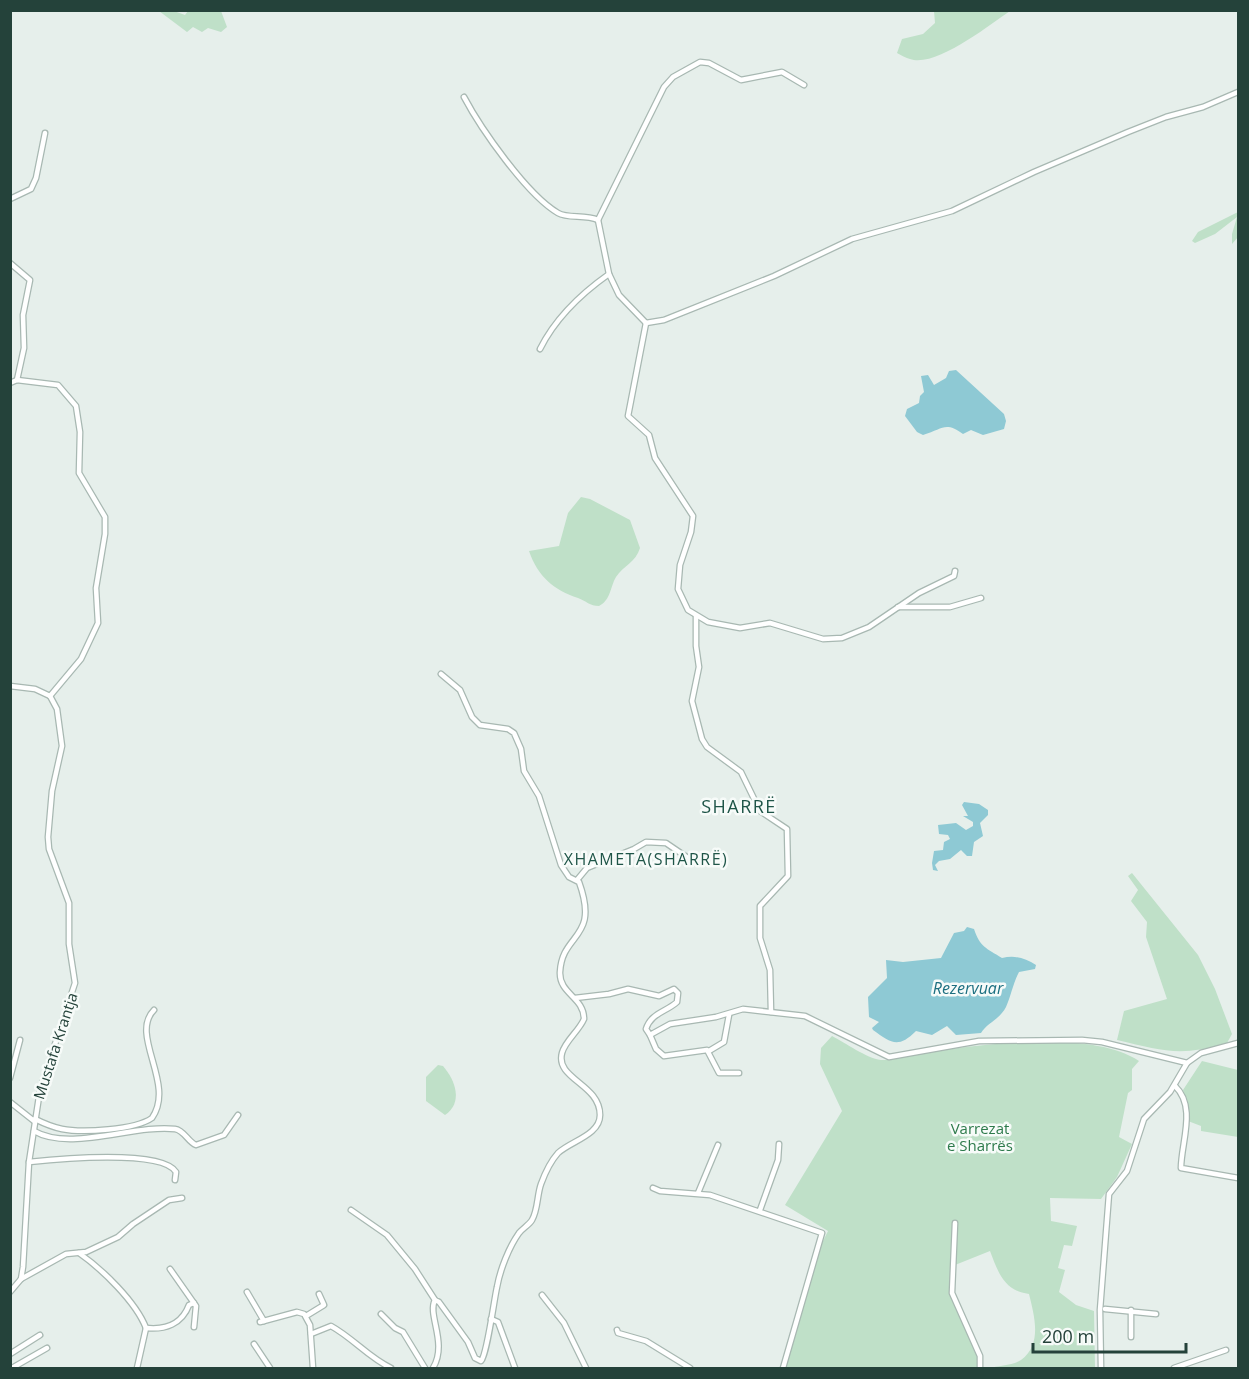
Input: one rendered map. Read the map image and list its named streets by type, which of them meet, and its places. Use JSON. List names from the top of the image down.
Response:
{
  "streets": {
    "street": ["Mustafa Krantja"]
  },
  "districts": ["SHARRË", "XHAMETA(SHARRË)"],
  "water": ["Rezervuar"],
  "parks": ["Varrezat e Sharrës"],
  "scale_bar": "200 m"
}
